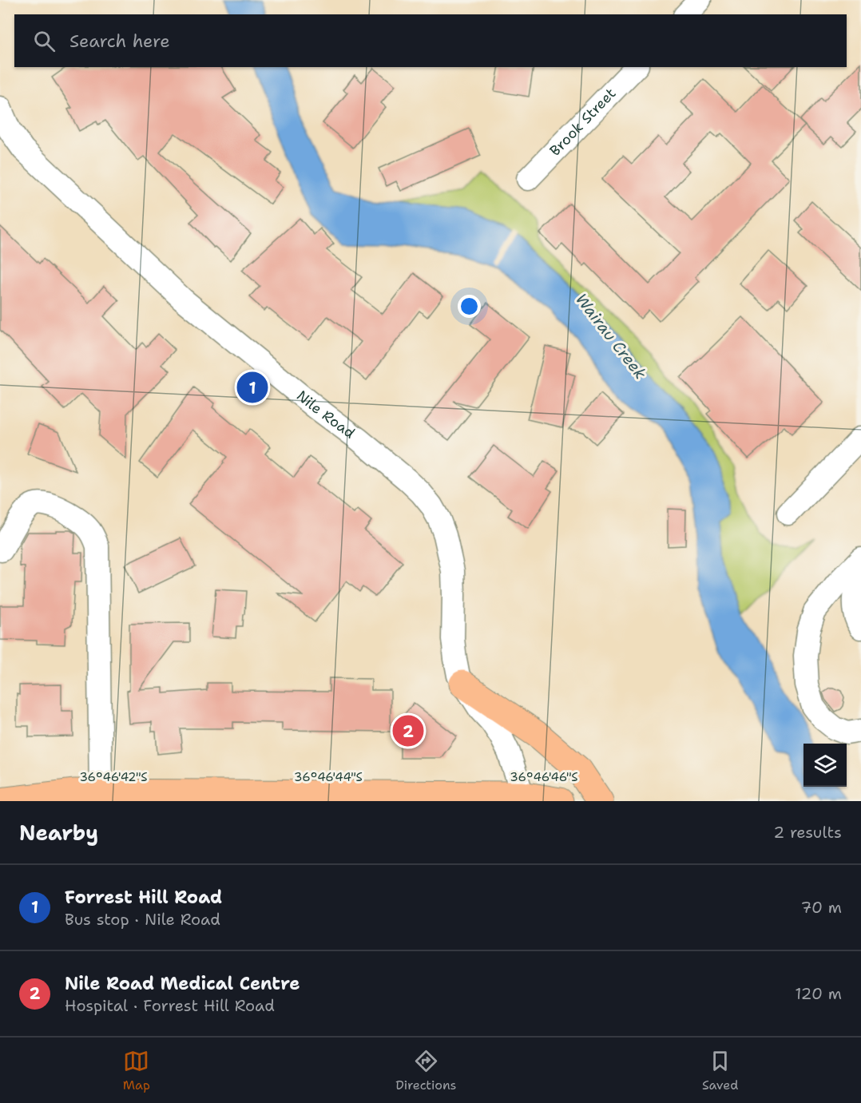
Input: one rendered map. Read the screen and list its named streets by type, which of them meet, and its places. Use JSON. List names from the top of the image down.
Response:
{
  "streets": {
    "street": ["Brook Street", "Nile Road"]
  },
  "water": ["Wairau Creek"],
  "page": {
    "search": "Search here",
    "pins": ["1", "2"],
    "heading": ["Nearby", "2 results"],
    "list": [
      {
        "mark": "1",
        "name": "Forrest Hill Road",
        "note": "Bus stop · Nile Road",
        "value": "70 m"
      },
      {
        "mark": "2",
        "name": "Nile Road Medical Centre",
        "note": "Hospital · Forrest Hill Road",
        "value": "120 m"
      }
    ],
    "nav": ["Map", "Directions", "Saved"]
  },
  "coordinates": ["36°46'42\"S", "36°46'44\"S", "36°46'46\"S"]
}
